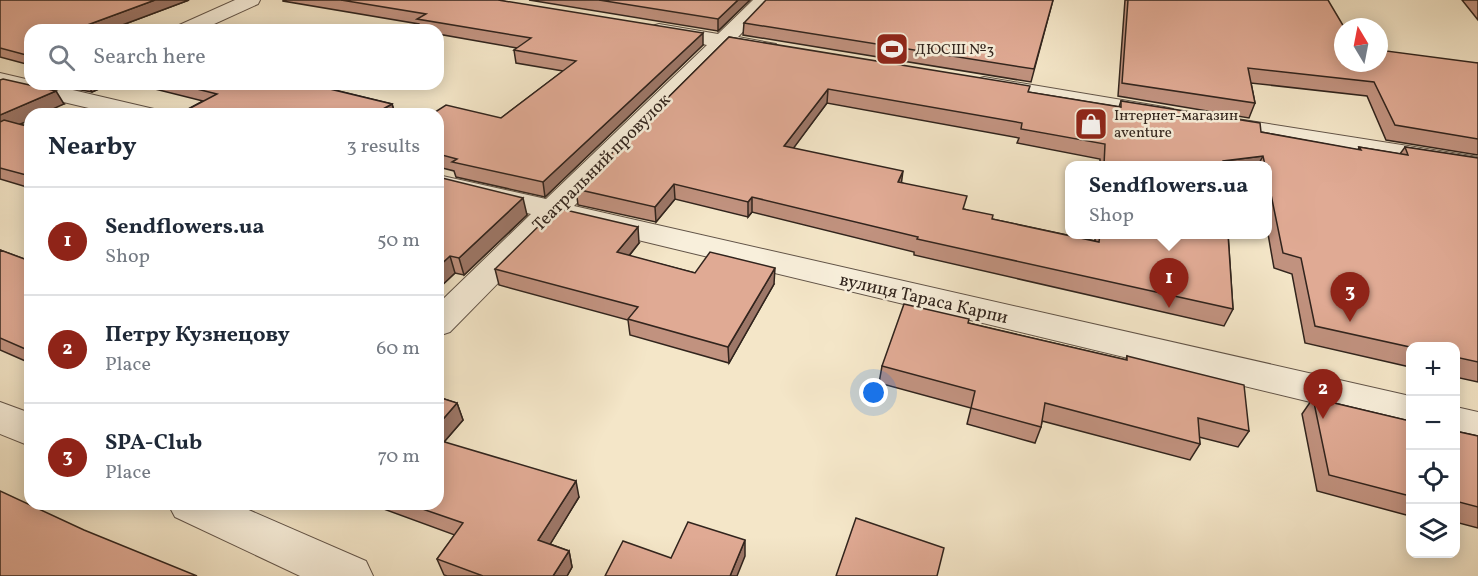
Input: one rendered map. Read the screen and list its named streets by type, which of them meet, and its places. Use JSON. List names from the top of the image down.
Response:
{
  "streets": {
    "street": ["Театральний провулок", "вулиця Тараса Карпи"]
  },
  "crossings": [
    ["Театральний провулок", "вулиця Тараса Карпи"]
  ],
  "places": {
    "sports": ["ДЮСШ №3"],
    "shop": ["Інтернет-магазин aventure"]
  },
  "north": "top",
  "page": {
    "search": "Search here",
    "heading": ["Nearby", "3 results"],
    "popup": ["Sendflowers.ua", "Shop"],
    "list": [
      {
        "mark": "1",
        "name": "Sendflowers.ua",
        "note": "Shop",
        "value": "50 m"
      },
      {
        "mark": "2",
        "name": "Петру Кузнецову",
        "note": "Place",
        "value": "60 m"
      },
      {
        "mark": "3",
        "name": "SPA-Club",
        "note": "Place",
        "value": "70 m"
      }
    ],
    "pins": ["1", "3", "2"],
    "map_buttons": ["+", "−"]
  }
}
